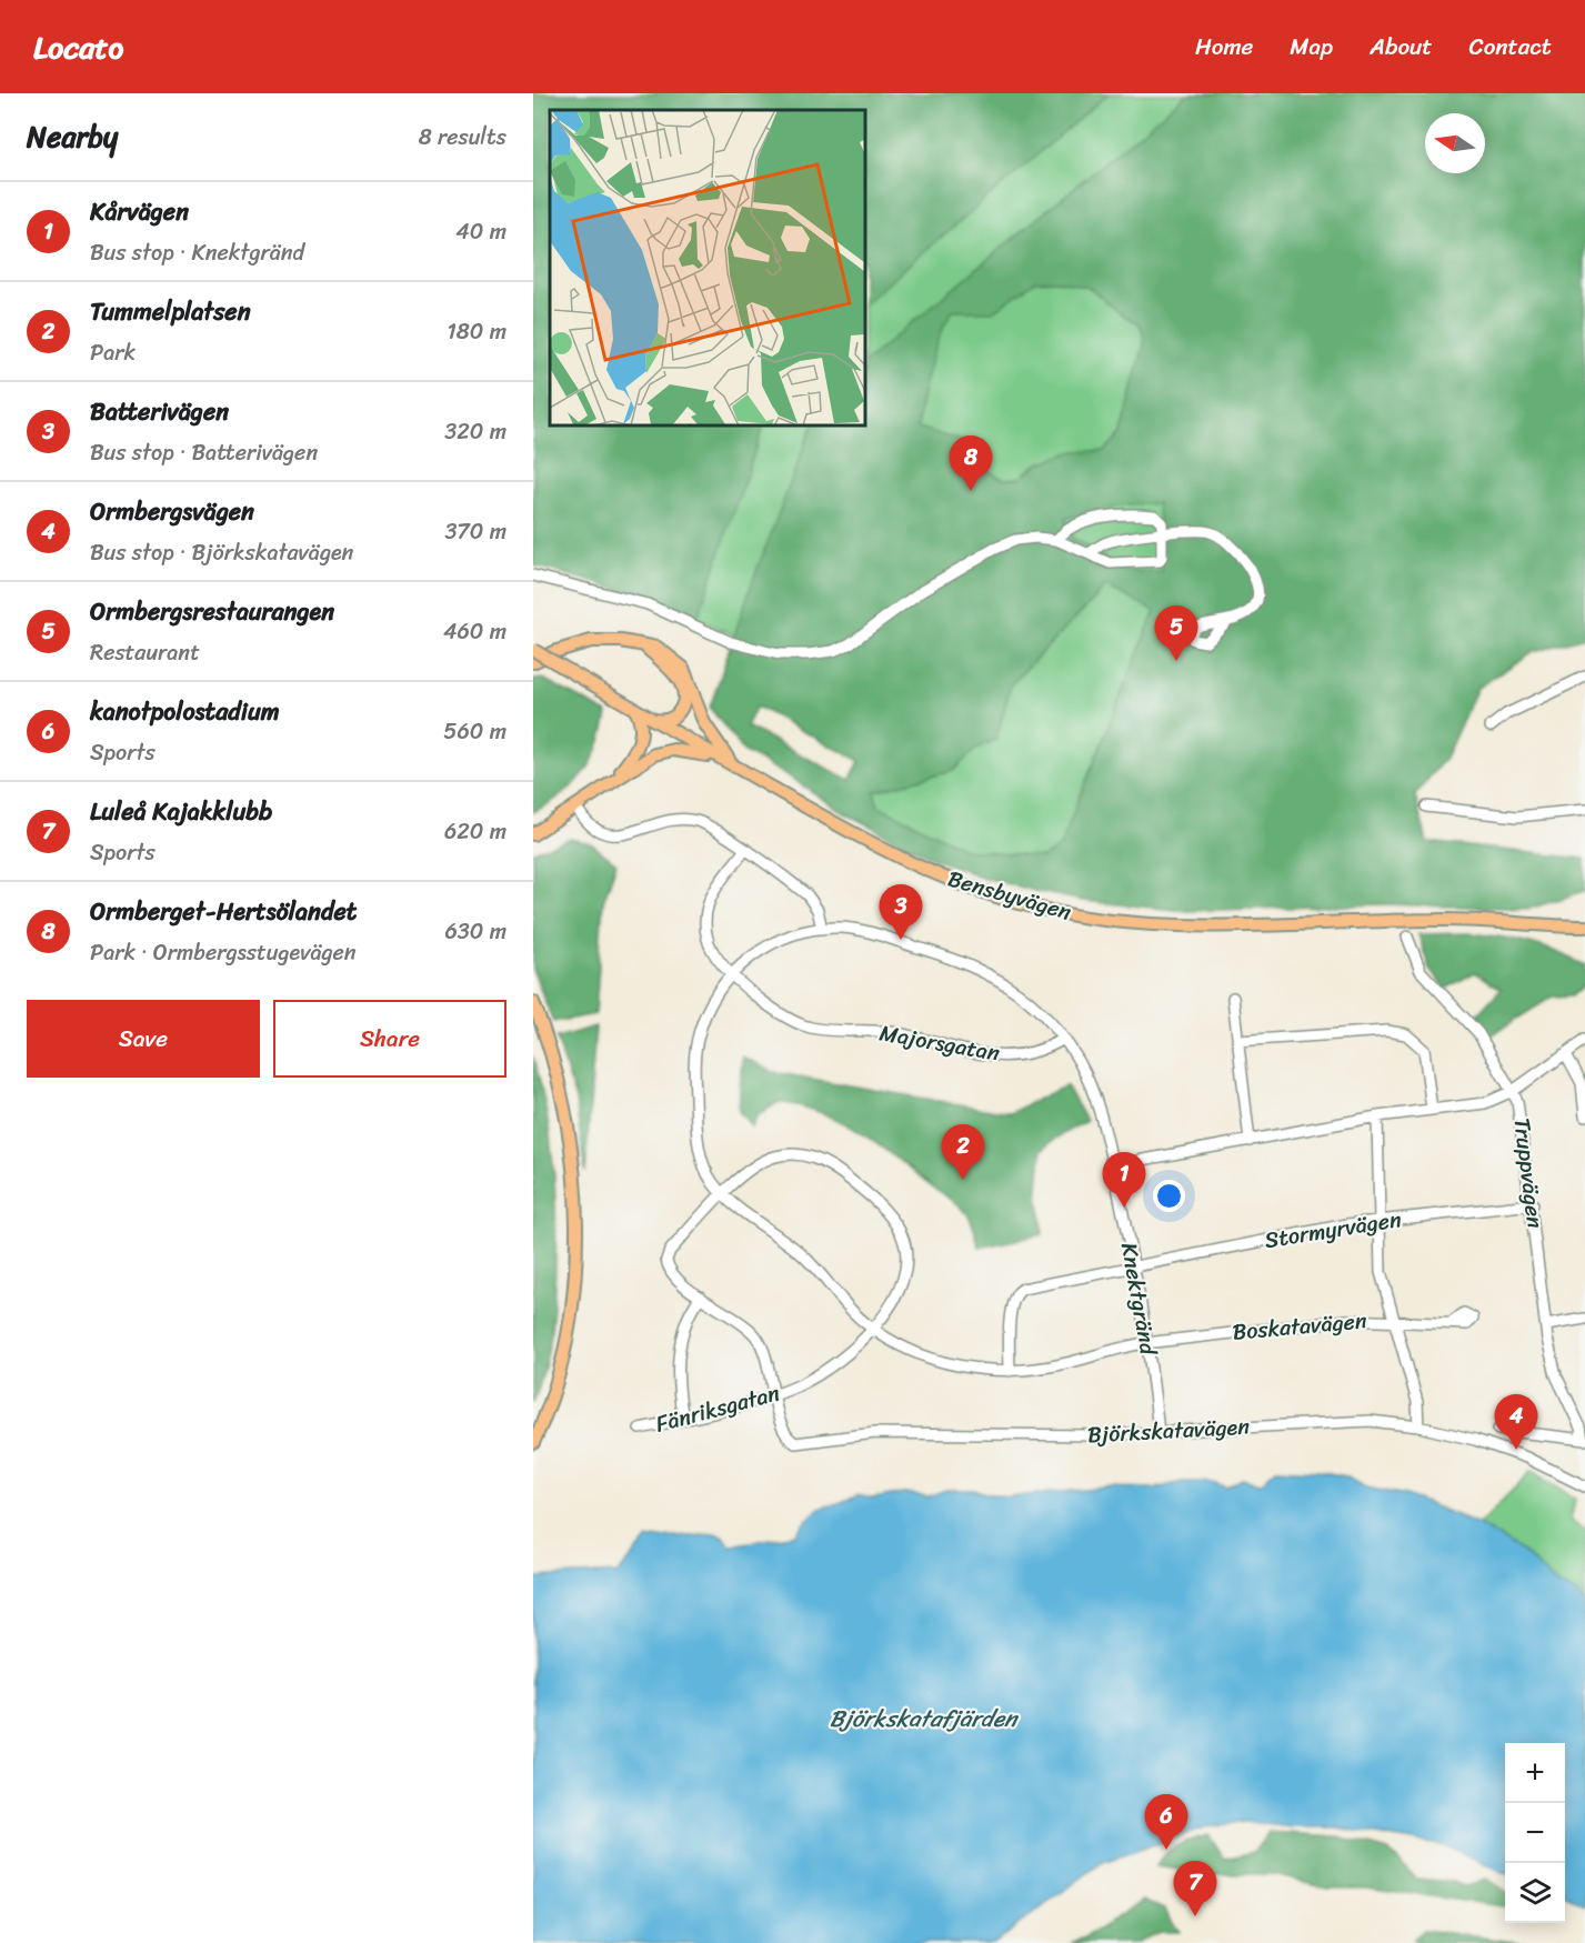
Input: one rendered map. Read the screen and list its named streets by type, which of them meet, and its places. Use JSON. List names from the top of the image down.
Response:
{
  "streets": {
    "main road": ["Bensbyvägen"],
    "street": [
      "Majorsgatan",
      "Truppvägen",
      "Stormyrvägen",
      "Knektgränd",
      "Boskatavägen",
      "Fänriksgatan",
      "Björkskatavägen"
    ]
  },
  "crossings": [
    ["Majorsgatan", "Knektgränd"],
    ["Truppvägen", "Stormyrvägen"],
    ["Stormyrvägen", "Knektgränd"],
    ["Stormyrvägen", "Boskatavägen"],
    ["Knektgränd", "Boskatavägen"],
    ["Knektgränd", "Björkskatavägen"],
    ["Boskatavägen", "Fänriksgatan"],
    ["Fänriksgatan", "Björkskatavägen"]
  ],
  "water": ["Björkskatafjärden"],
  "north": "left",
  "page": {
    "header": "Locato",
    "nav": [
      "Home",
      "Map",
      "About",
      "Contact"
    ],
    "heading": ["Nearby", "8 results"],
    "list": [
      {
        "mark": "1",
        "name": "Kårvägen",
        "note": "Bus stop · Knektgränd",
        "value": "40 m"
      },
      {
        "mark": "2",
        "name": "Tummelplatsen",
        "note": "Park",
        "value": "180 m"
      },
      {
        "mark": "3",
        "name": "Batterivägen",
        "note": "Bus stop · Batterivägen",
        "value": "320 m"
      },
      {
        "mark": "4",
        "name": "Ormbergsvägen",
        "note": "Bus stop · Björkskatavägen",
        "value": "370 m"
      },
      {
        "mark": "5",
        "name": "Ormbergsrestaurangen",
        "note": "Restaurant",
        "value": "460 m"
      },
      {
        "mark": "6",
        "name": "kanotpolostadium",
        "note": "Sports",
        "value": "560 m"
      },
      {
        "mark": "7",
        "name": "Luleå Kajakklubb",
        "note": "Sports",
        "value": "620 m"
      },
      {
        "mark": "8",
        "name": "Ormberget-Hertsölandet",
        "note": "Park · Ormbergsstugevägen",
        "value": "630 m"
      }
    ],
    "pins": [
      "8",
      "5",
      "3",
      "2",
      "1",
      "4",
      "6",
      "7"
    ],
    "buttons": ["Save", "Share"],
    "map_buttons": ["+", "−"]
  }
}
